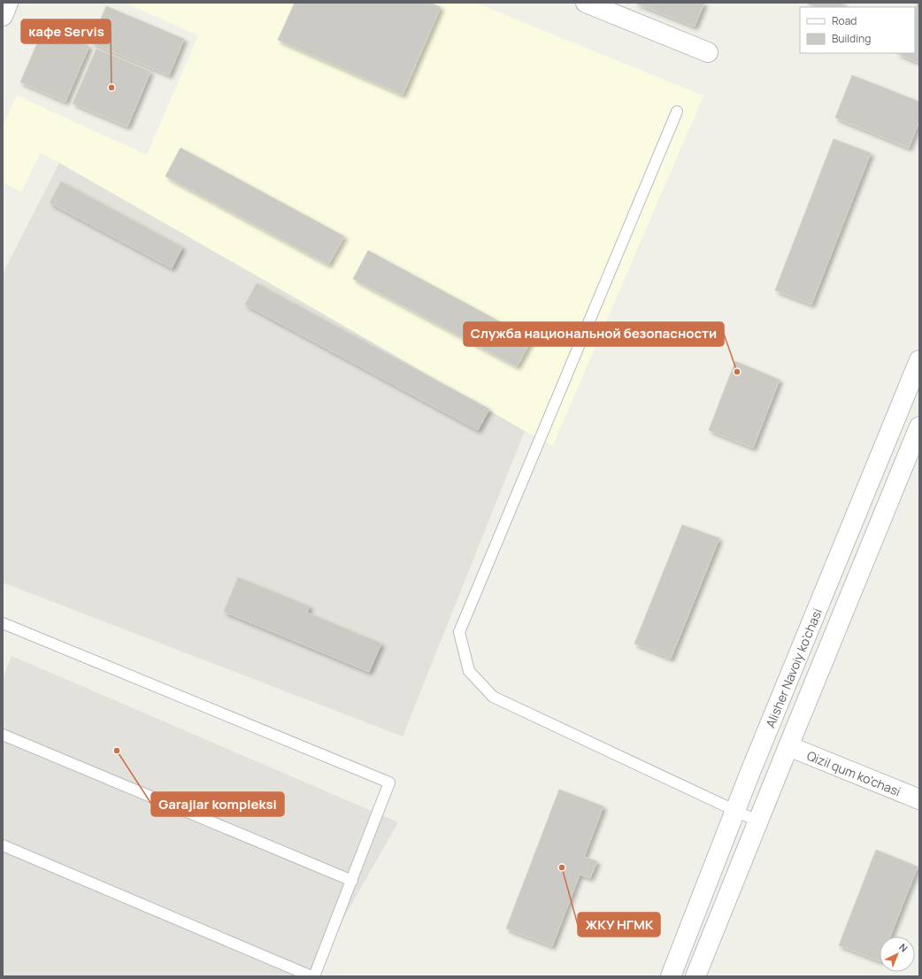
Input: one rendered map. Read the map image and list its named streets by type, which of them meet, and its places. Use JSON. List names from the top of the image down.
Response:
{
  "streets": {
    "main road": ["Alisher Navoiy ko'chasi", "Qizil qum ko'chasi"]
  },
  "crossings": [
    ["Alisher Navoiy ko'chasi", "Qizil qum ko'chasi"]
  ],
  "places": [
    "кафе Servis",
    "Служба национальной безопасности",
    "Garajlar kompleksi",
    "ЖКУ НГМК"
  ],
  "legend": ["Road", "Building"],
  "north": "top right"
}
